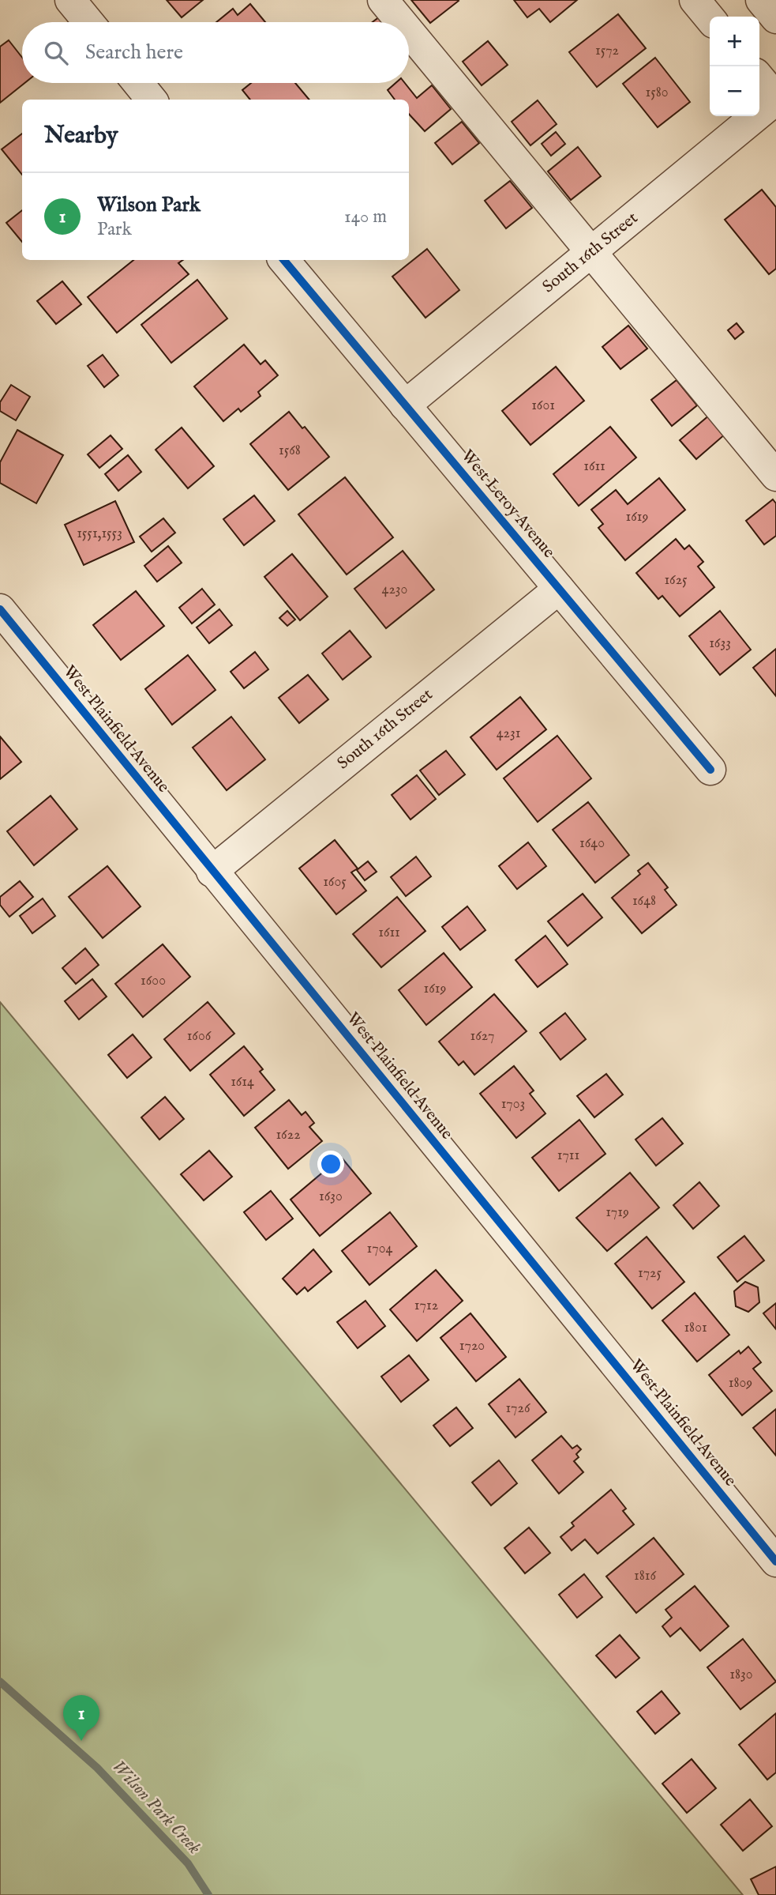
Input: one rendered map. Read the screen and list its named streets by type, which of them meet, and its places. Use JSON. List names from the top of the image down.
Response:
{
  "streets": {
    "street": ["South 16th Street", "West Leroy Avenue", "West Plainfield Avenue"]
  },
  "crossings": [
    ["South 16th Street", "West Leroy Avenue"],
    ["South 16th Street", "West Plainfield Avenue"]
  ],
  "water": ["Wilson Park Creek"],
  "house_numbers": [
    "1572",
    "1580",
    "1601",
    "1568",
    "1611",
    "1619",
    "1551,1553",
    "1625",
    "4230",
    "1633",
    "4231",
    "1640",
    "1605",
    "1648",
    "1611",
    "1600",
    "1619",
    "1606",
    "1627",
    "1614",
    "1703",
    "1622",
    "1711",
    "1630",
    "1719",
    "1704",
    "1725",
    "1712",
    "1801",
    "1720",
    "1809",
    "1726",
    "1816",
    "1830"
  ],
  "page": {
    "map_buttons": ["+", "−"],
    "search": "Search here",
    "heading": "Nearby",
    "list": [
      {
        "mark": "1",
        "name": "Wilson Park",
        "note": "Park",
        "value": "140 m"
      }
    ],
    "pins": "1"
  }
}
